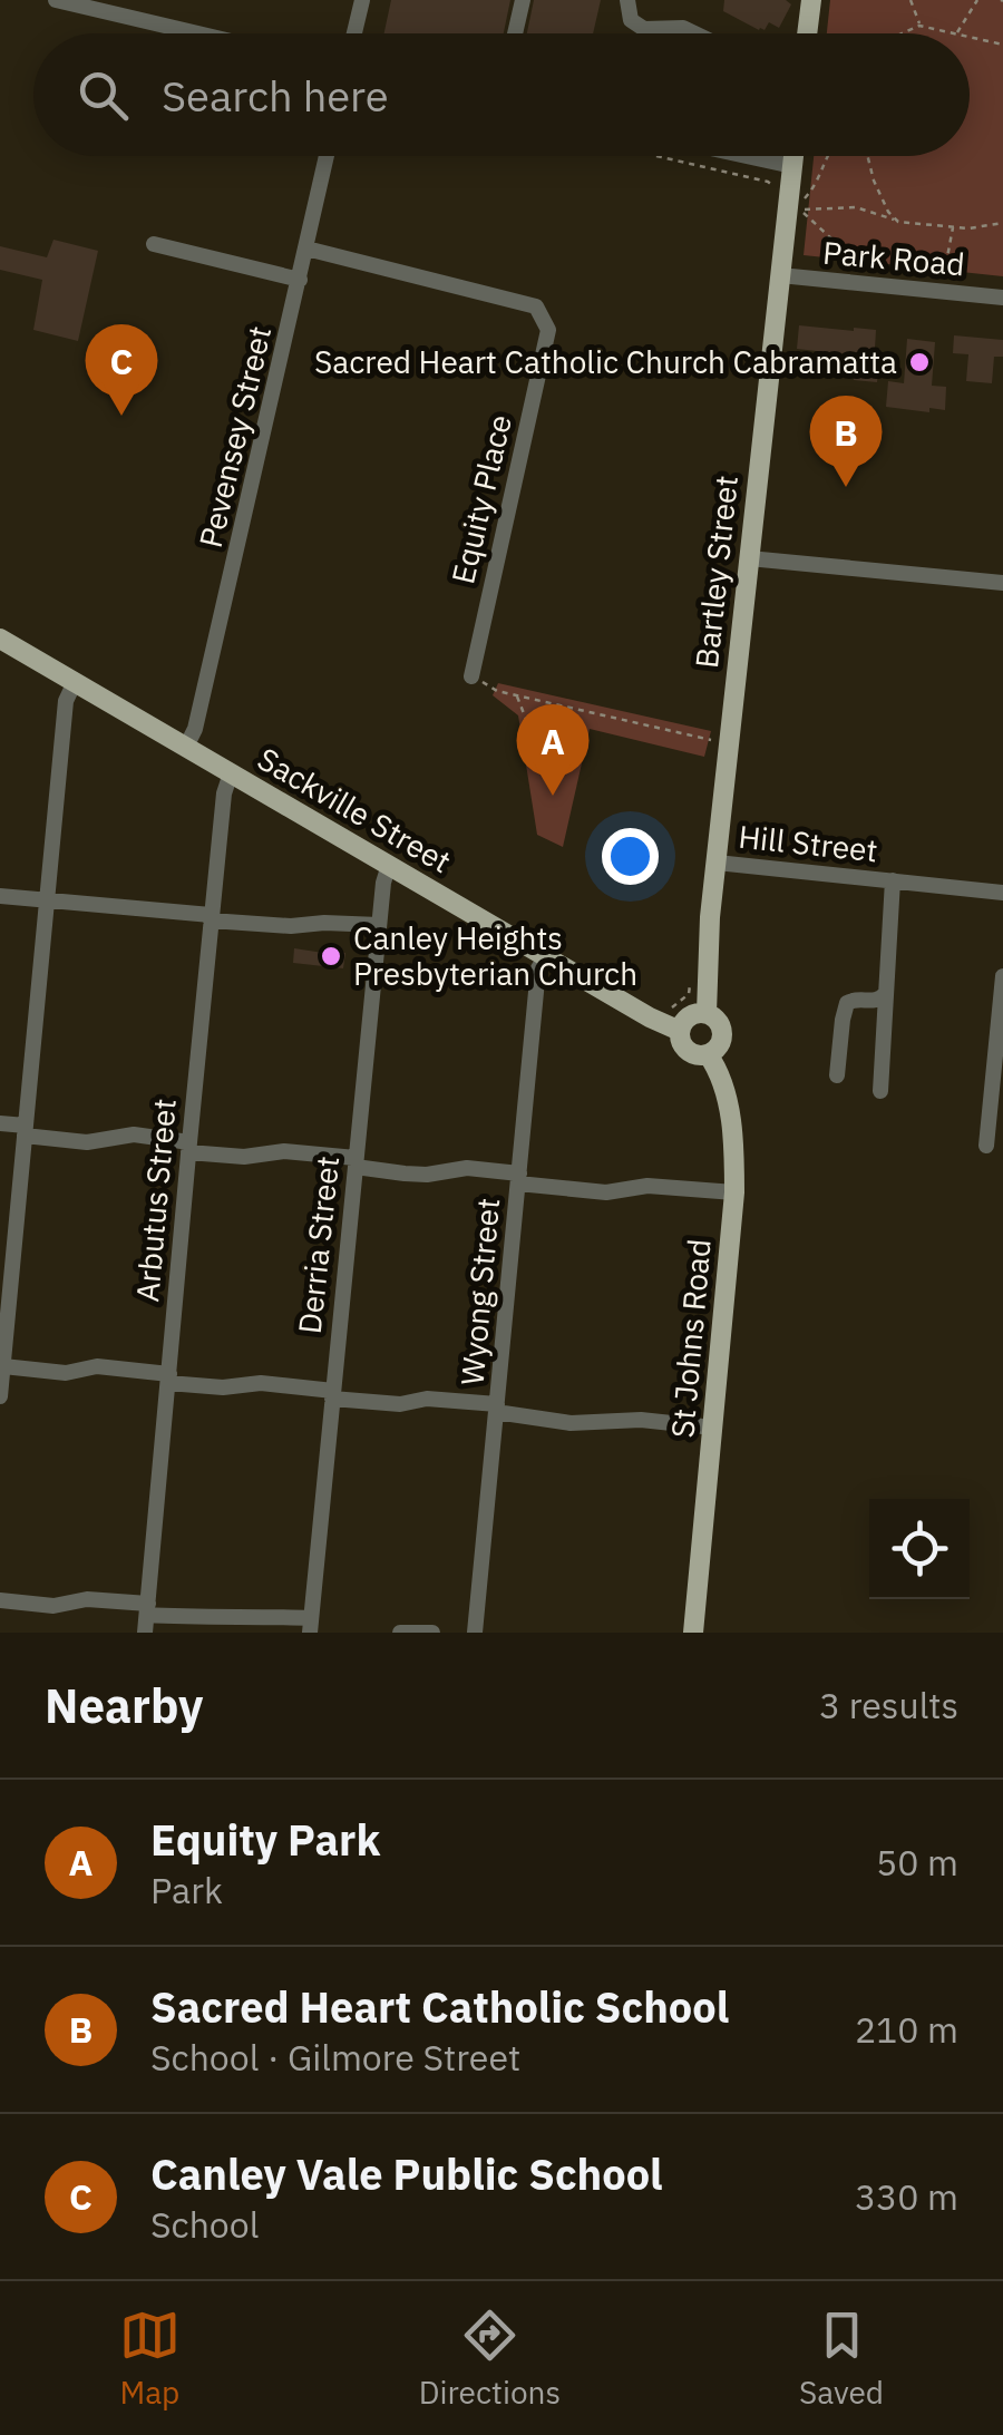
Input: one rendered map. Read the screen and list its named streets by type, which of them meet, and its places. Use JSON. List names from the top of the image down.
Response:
{
  "streets": {
    "main road": ["Bartley Street", "Sackville Street", "St Johns Road"],
    "street": [
      "Park Road",
      "Pevensey Street",
      "Equity Place",
      "Hill Street",
      "Arbutus Street",
      "Derria Street",
      "Wyong Street"
    ]
  },
  "crossings": [
    ["Park Road", "Bartley Street"],
    ["Pevensey Street", "Equity Place"],
    ["Pevensey Street", "Sackville Street"],
    ["Bartley Street", "Sackville Street"],
    ["Bartley Street", "Hill Street"],
    ["Bartley Street", "St Johns Road"],
    ["Sackville Street", "Arbutus Street"],
    ["Sackville Street", "Derria Street"],
    ["Sackville Street", "Wyong Street"],
    ["Sackville Street", "St Johns Road"]
  ],
  "places": ["Sacred Heart Catholic Church Cabramatta", "Canley Heights Presbyterian Church"],
  "page": {
    "search": "Search here",
    "pins": ["C", "B", "A"],
    "heading": ["Nearby", "3 results"],
    "list": [
      {
        "mark": "A",
        "name": "Equity Park",
        "note": "Park",
        "value": "50 m"
      },
      {
        "mark": "B",
        "name": "Sacred Heart Catholic School",
        "note": "School · Gilmore Street",
        "value": "210 m"
      },
      {
        "mark": "C",
        "name": "Canley Vale Public School",
        "note": "School",
        "value": "330 m"
      }
    ],
    "nav": ["Map", "Directions", "Saved"]
  }
}
